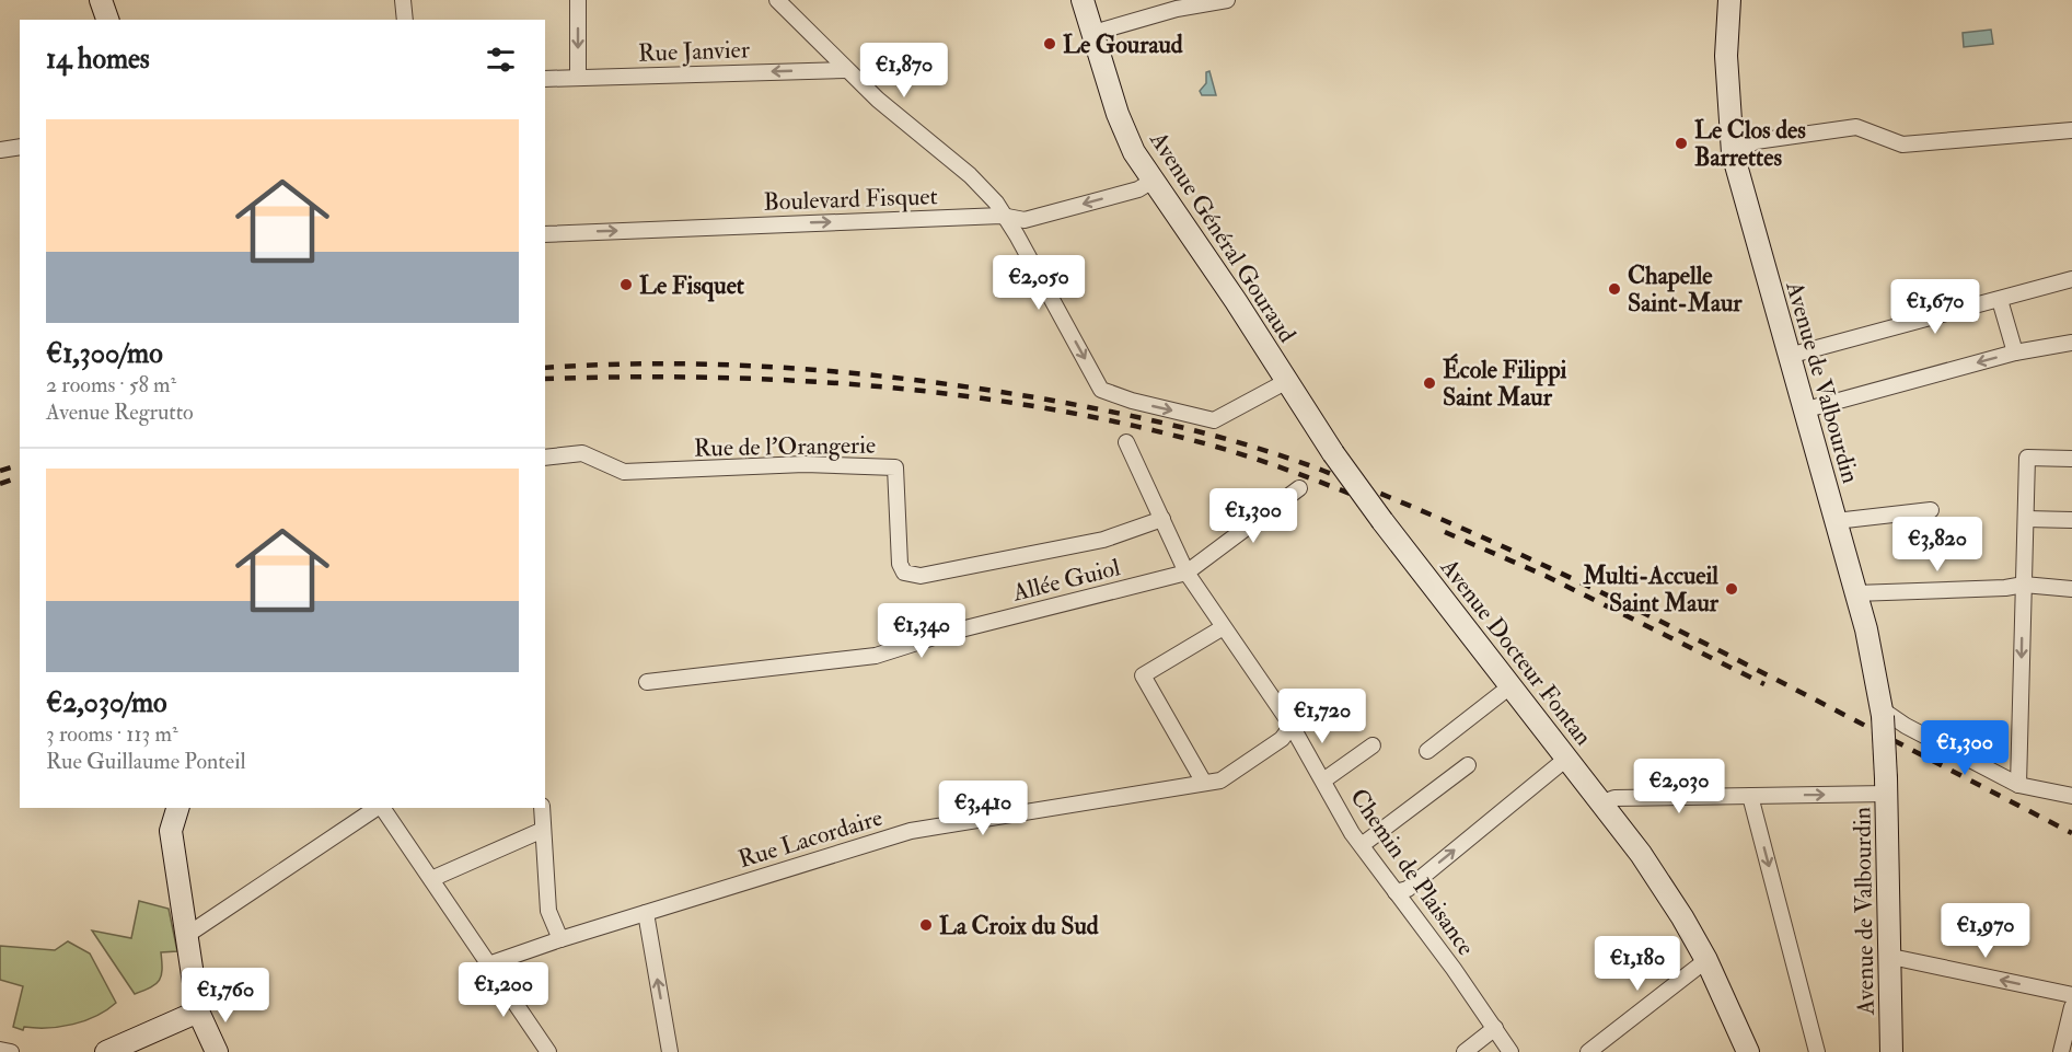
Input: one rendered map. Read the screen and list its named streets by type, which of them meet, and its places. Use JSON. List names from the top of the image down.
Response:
{
  "streets": {
    "street": [
      "Rue Janvier",
      "Boulevard Fisquet",
      "Avenue Général Gouraud",
      "Avenue de Valbourdin",
      "Rue de l'Orangerie",
      "Allée Guiol",
      "Avenue Docteur Fontan",
      "Rue Lacordaire",
      "Chemin de Plaisance"
    ]
  },
  "crossings": [
    ["Boulevard Fisquet", "Avenue Général Gouraud"],
    ["Avenue Général Gouraud", "Avenue Docteur Fontan"],
    ["Rue de l'Orangerie", "Chemin de Plaisance"],
    ["Allée Guiol", "Chemin de Plaisance"],
    ["Rue Lacordaire", "Chemin de Plaisance"]
  ],
  "one_way": ["Rue Janvier"],
  "places": [
    "Le Gouraud",
    "Le Clos des Barrettes",
    "Le Fisquet",
    "Chapelle Saint-Maur",
    "École Filippi Saint Maur",
    "Multi-Accueil Saint Maur",
    "La Croix du Sud"
  ],
  "page": {
    "heading": "14 homes",
    "price": [
      "€1,870",
      "€2,050",
      "€1,670",
      "€1,300",
      "€3,820",
      "€1,340",
      "€1,720",
      "€1,300",
      "€2,030",
      "€3,410",
      "€1,970",
      "€1,180",
      "€1,200",
      "€1,760"
    ],
    "list": [
      {
        "name": "€1,300/mo",
        "note": "2 rooms · 58 m² · Avenue Regrutto"
      },
      {
        "name": "€2,030/mo",
        "note": "3 rooms · 113 m² · Rue Guillaume Ponteil"
      }
    ]
  }
}
